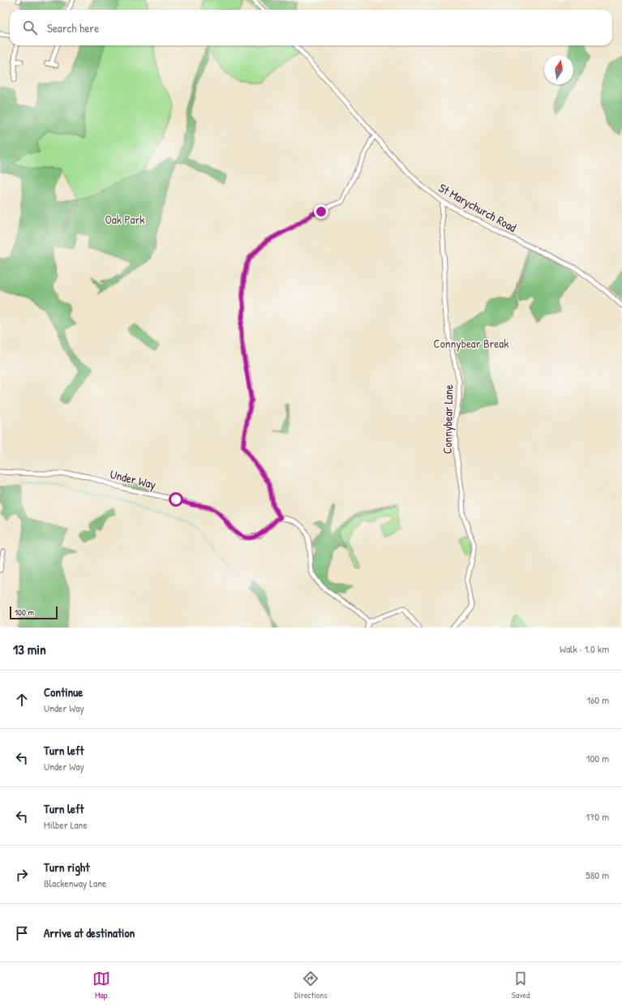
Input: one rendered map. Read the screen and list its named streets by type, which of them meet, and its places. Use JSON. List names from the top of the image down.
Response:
{
  "streets": {
    "street": ["St Marychurch Road", "Connybear Lane", "Under Way"]
  },
  "crossings": [
    ["St Marychurch Road", "Connybear Lane"]
  ],
  "parks": ["Oak Park", "Connybear Break"],
  "scale_bar": "100 m",
  "north": "top",
  "page": {
    "search": "Search here",
    "scale": "100 m",
    "heading": ["13 min", "Walk · 1.0 km"],
    "list": [
      ["Continue", "Under Way", "160 m"],
      ["Turn left", "Under Way", "100 m"],
      ["Turn left", "Milber Lane", "170 m"],
      ["Turn right", "Blackenway Lane", "580 m"],
      "Arrive at destination"
    ],
    "nav": ["Map", "Directions", "Saved"]
  }
}
